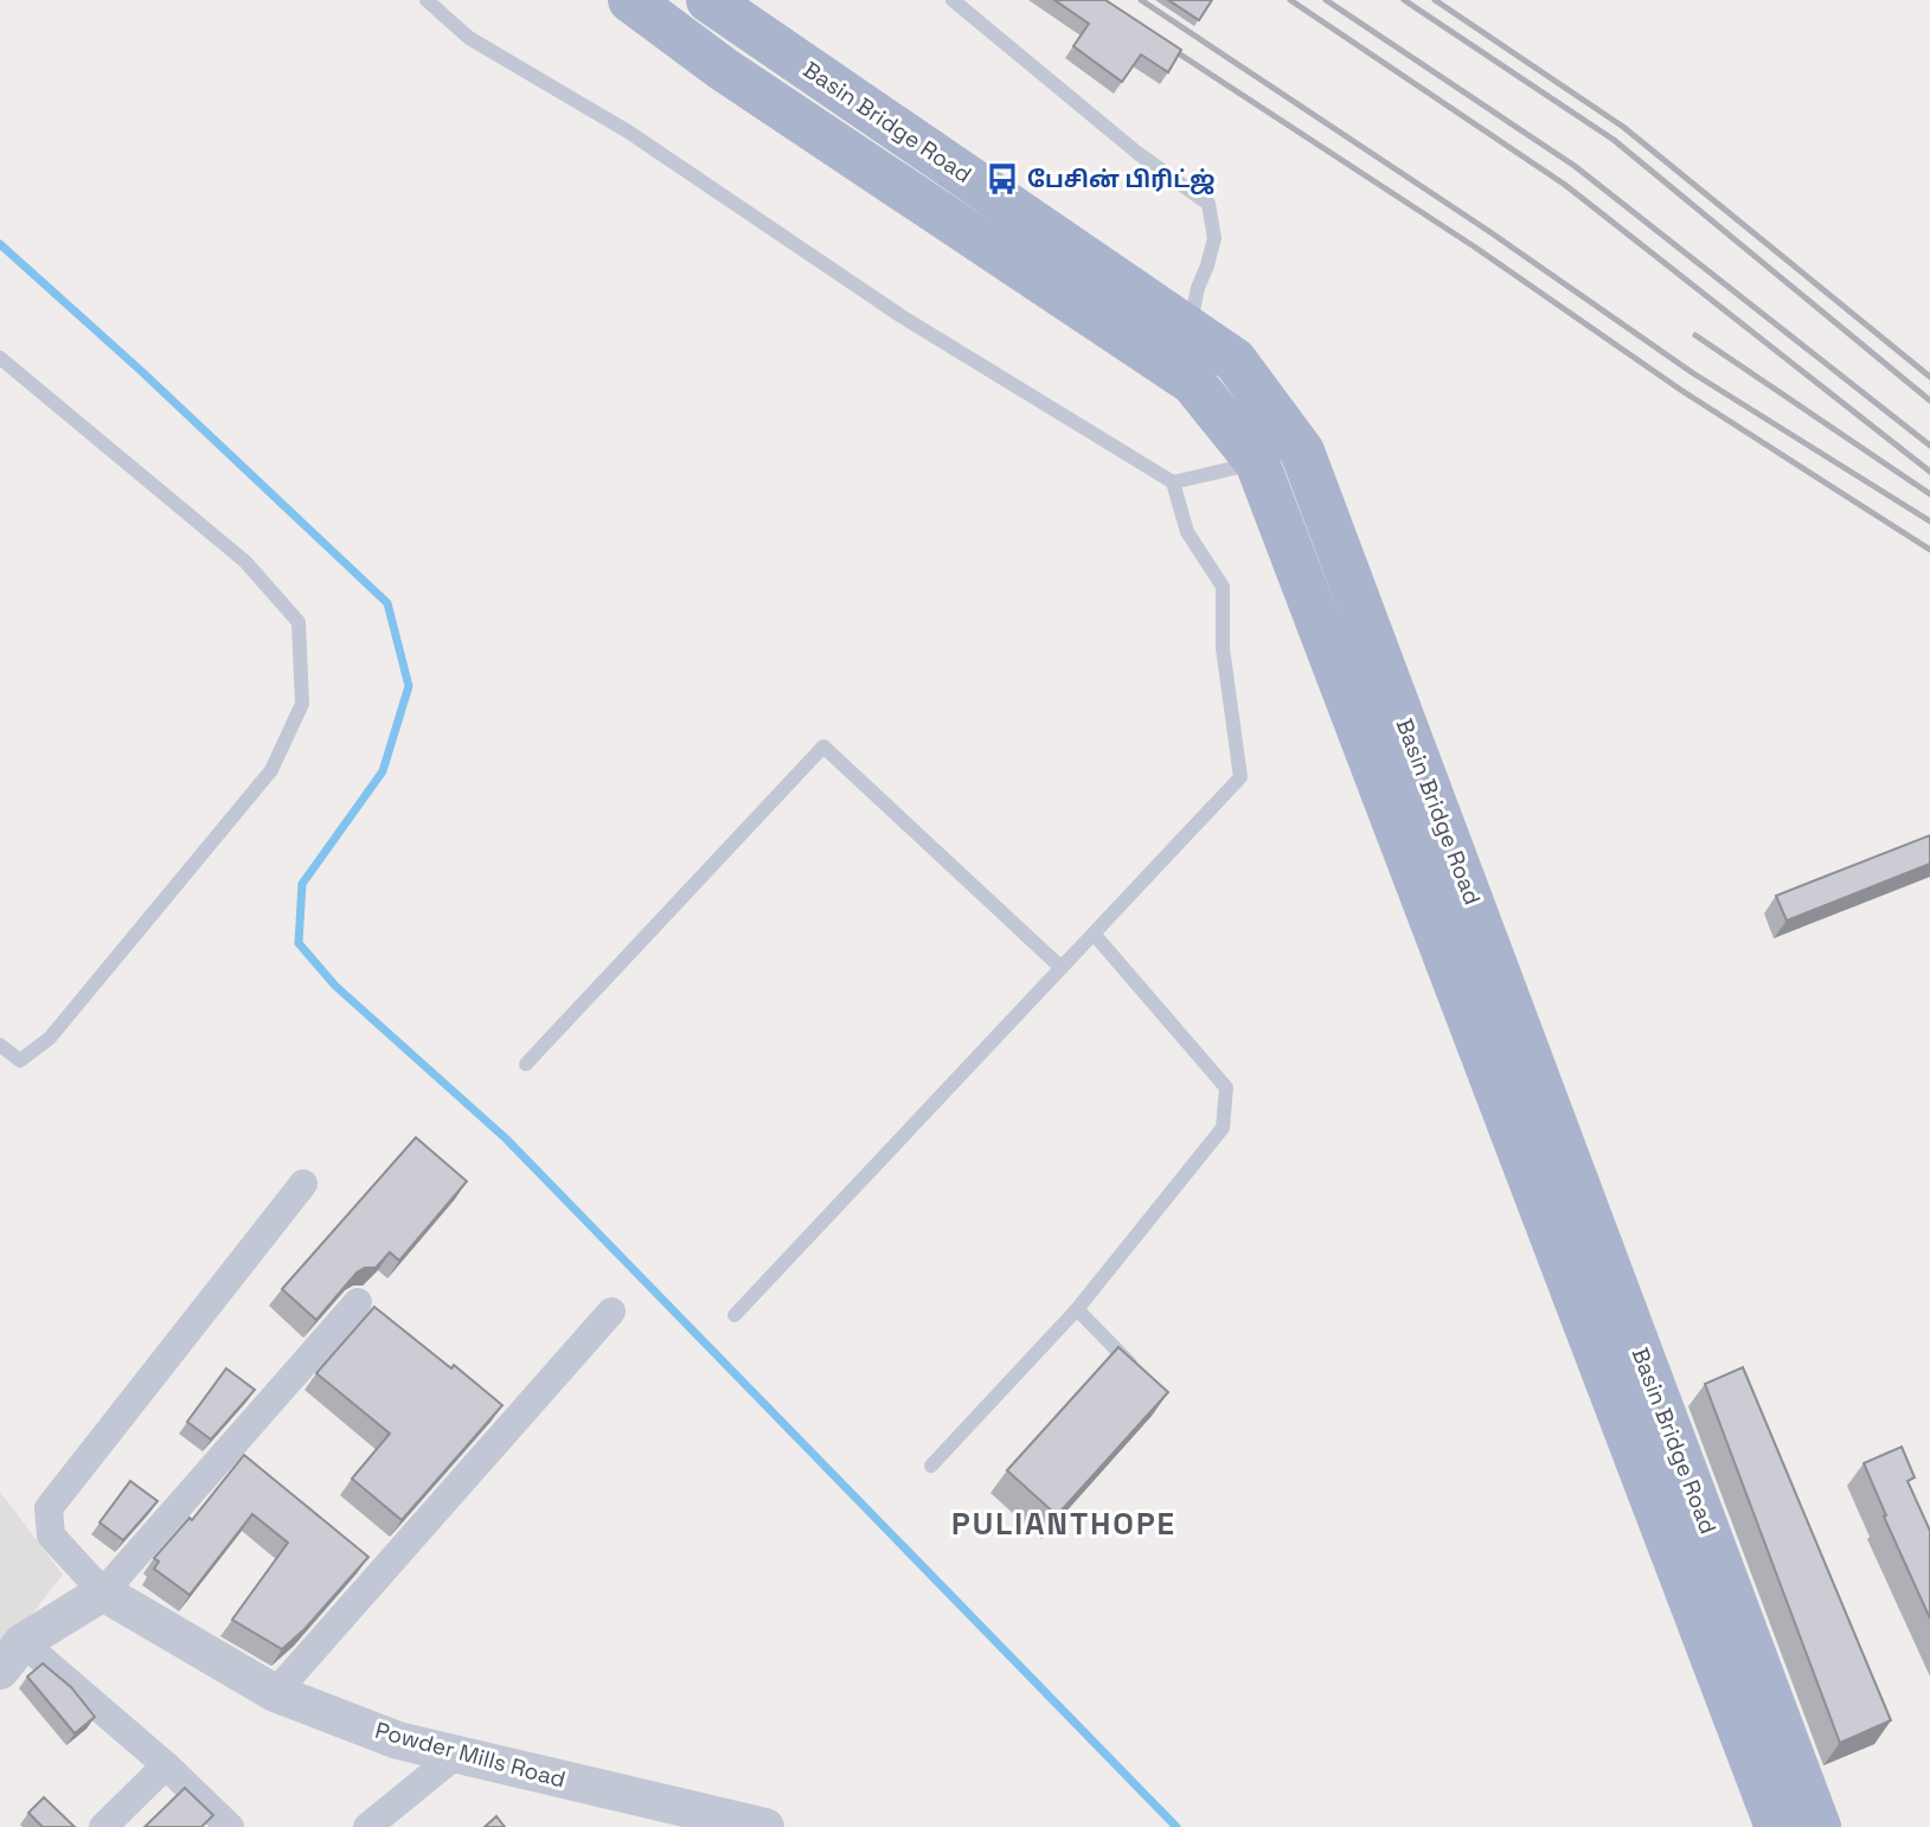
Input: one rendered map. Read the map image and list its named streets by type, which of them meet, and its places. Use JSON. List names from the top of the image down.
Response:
{
  "streets": {
    "main road": ["Basin Bridge Road"],
    "street": ["Powder Mills Road"]
  },
  "districts": ["PULIANTHOPE"],
  "places": {
    "bus stop": ["பேசின் பிரிட்ஜ்"]
  }
}
